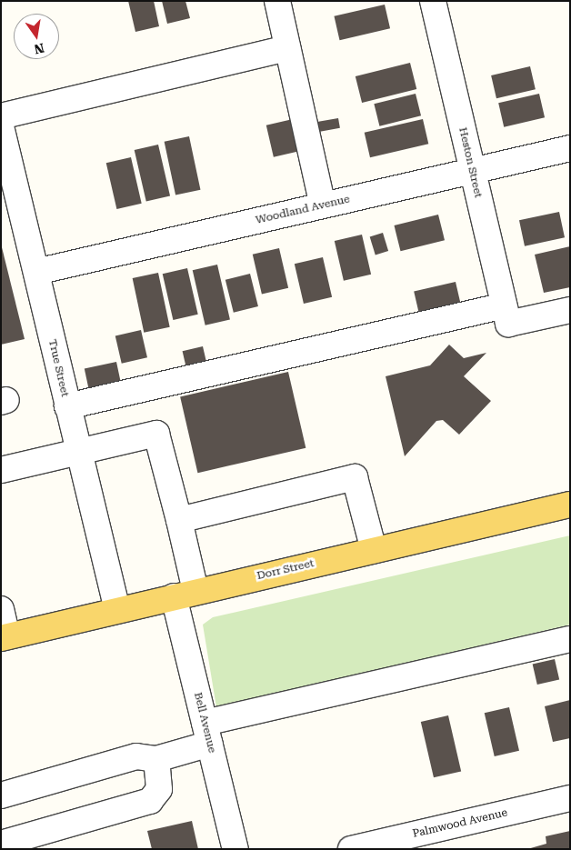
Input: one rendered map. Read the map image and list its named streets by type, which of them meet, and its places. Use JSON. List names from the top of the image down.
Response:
{
  "streets": {
    "main road": ["Dorr Street"],
    "street": [
      "Heston Street",
      "Woodland Avenue",
      "True Street",
      "Bell Avenue",
      "Palmwood Avenue"
    ]
  },
  "crossings": [
    ["Heston Street", "Woodland Avenue"],
    ["Woodland Avenue", "True Street"],
    ["True Street", "Dorr Street"],
    ["True Street", "Bell Avenue"],
    ["Dorr Street", "Bell Avenue"]
  ],
  "north": "bottom"
}
